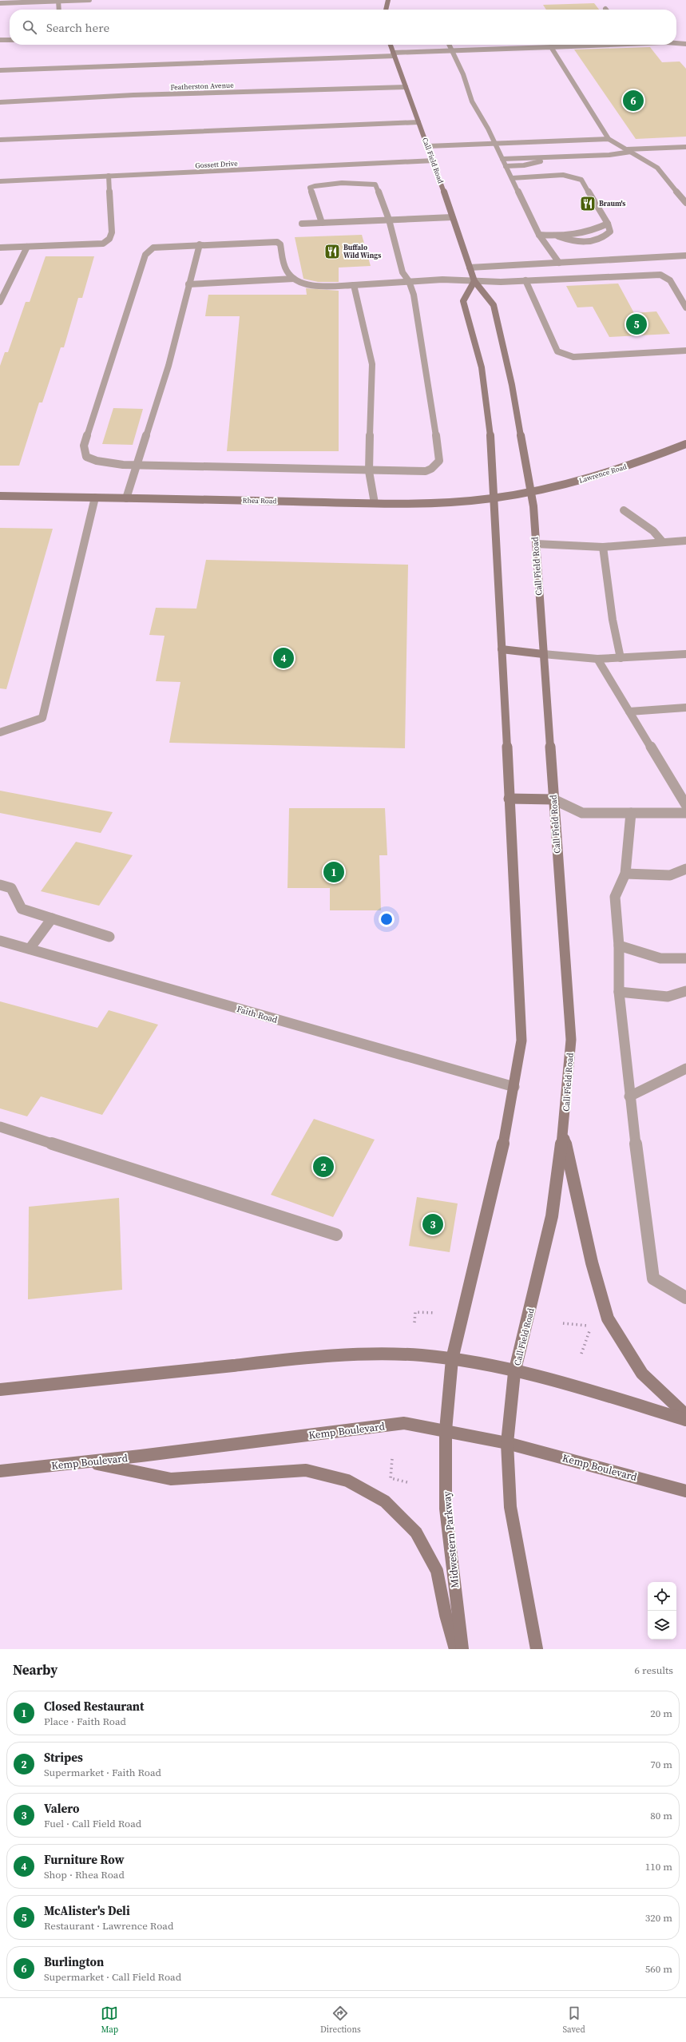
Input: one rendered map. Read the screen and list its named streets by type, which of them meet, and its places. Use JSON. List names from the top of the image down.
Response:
{
  "streets": {
    "main road": [
      "Call Field Road",
      "Lawrence Road",
      "Rhea Road",
      "Kemp Boulevard",
      "Midwestern Parkway"
    ],
    "street": ["Featherston Avenue", "Gossett Drive", "Faith Road"]
  },
  "crossings": [
    ["Featherston Avenue", "Call Field Road"],
    ["Call Field Road", "Gossett Drive"],
    ["Call Field Road", "Lawrence Road"],
    ["Call Field Road", "Kemp Boulevard"],
    ["Lawrence Road", "Rhea Road"],
    ["Kemp Boulevard", "Midwestern Parkway"]
  ],
  "places": {
    "restaurant": ["Braum's", "Buffalo Wild Wings"]
  },
  "page": {
    "search": "Search here",
    "pins": [
      "6",
      "5",
      "4",
      "1",
      "2",
      "3"
    ],
    "heading": ["Nearby", "6 results"],
    "list": [
      {
        "mark": "1",
        "name": "Closed Restaurant",
        "note": "Place · Faith Road",
        "value": "20 m"
      },
      {
        "mark": "2",
        "name": "Stripes",
        "note": "Supermarket · Faith Road",
        "value": "70 m"
      },
      {
        "mark": "3",
        "name": "Valero",
        "note": "Fuel · Call Field Road",
        "value": "80 m"
      },
      {
        "mark": "4",
        "name": "Furniture Row",
        "note": "Shop · Rhea Road",
        "value": "110 m"
      },
      {
        "mark": "5",
        "name": "McAlister's Deli",
        "note": "Restaurant · Lawrence Road",
        "value": "320 m"
      },
      {
        "mark": "6",
        "name": "Burlington",
        "note": "Supermarket · Call Field Road",
        "value": "560 m"
      }
    ],
    "nav": ["Map", "Directions", "Saved"]
  }
}
